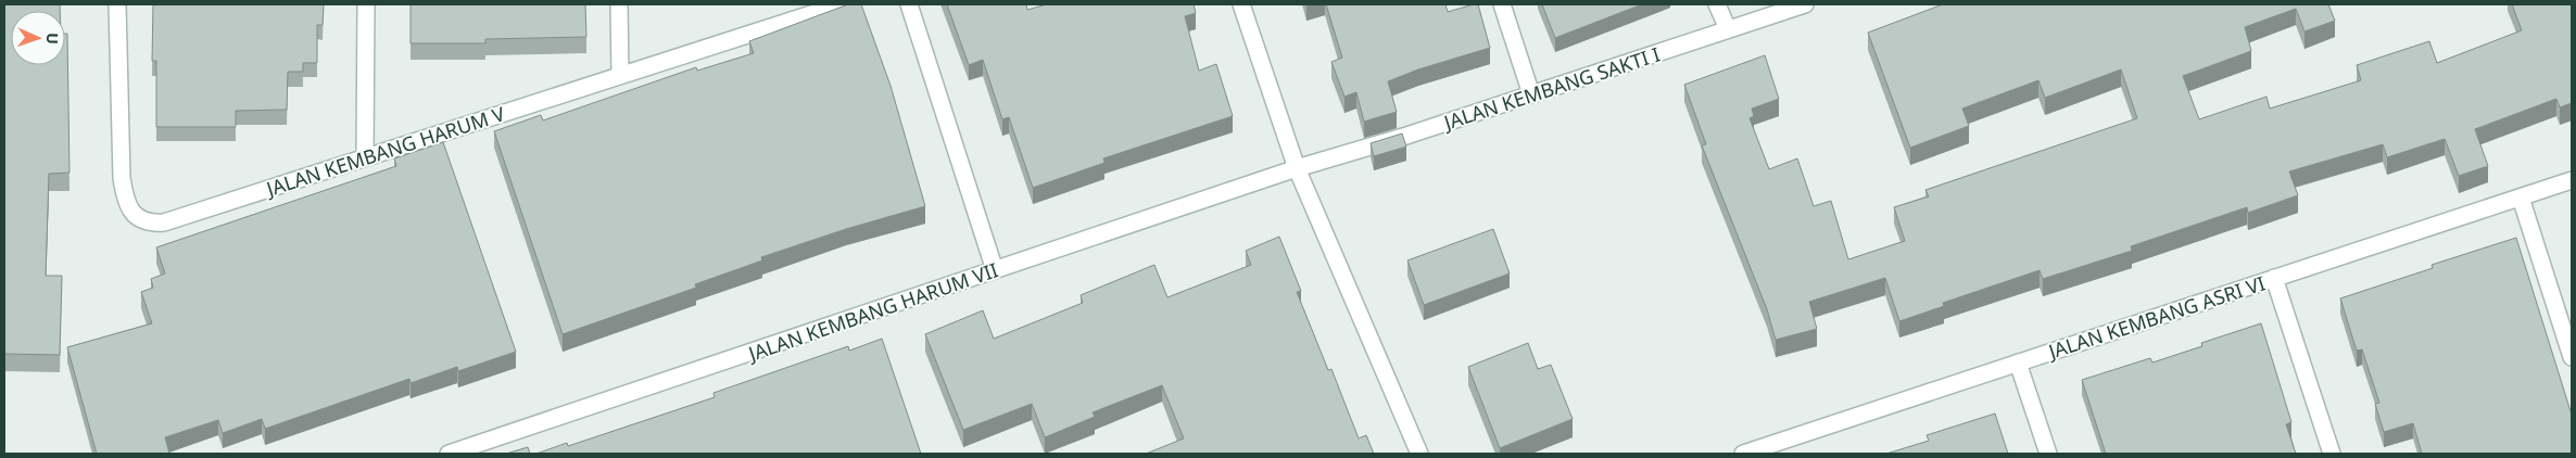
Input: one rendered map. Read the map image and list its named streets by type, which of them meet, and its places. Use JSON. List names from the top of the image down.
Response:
{
  "streets": {
    "street": [
      "JALAN KEMBANG SAKTI I",
      "JALAN KEMBANG HARUM V",
      "JALAN KEMBANG HARUM VII",
      "JALAN KEMBANG ASRI VI"
    ]
  },
  "crossings": [
    ["JALAN KEMBANG SAKTI I", "JALAN KEMBANG HARUM VII"]
  ],
  "north": "right"
}
